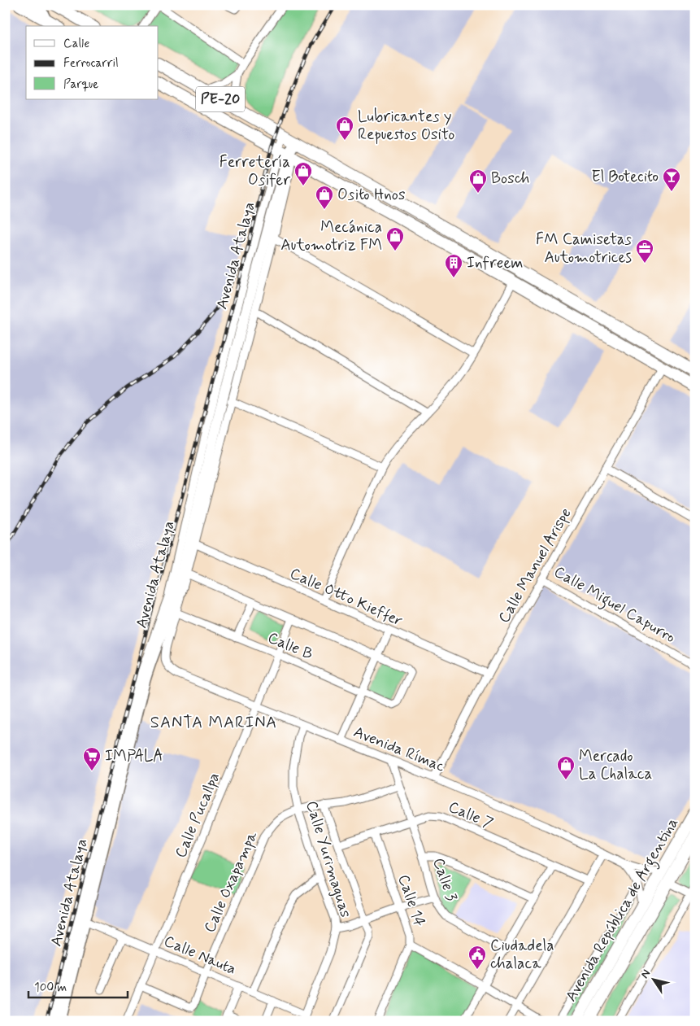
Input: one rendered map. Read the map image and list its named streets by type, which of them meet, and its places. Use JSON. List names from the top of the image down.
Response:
{
  "streets": {
    "main road": ["PE-20", "Avenida Atalaya", "Avenida República de Argentina"],
    "street": [
      "Calle Manuel Arispe",
      "Calle Otto Kieffer",
      "Calle Miguel Capurro",
      "Calle B",
      "Avenida Rímac",
      "Calle Pucallpa",
      "Calle 7",
      "Calle Yurimaguas",
      "Calle 3",
      "Calle Oxapampa",
      "Calle 14",
      "Calle Nauta"
    ]
  },
  "crossings": [
    ["PE-20", "Avenida Atalaya"],
    ["Avenida Atalaya", "Calle Otto Kieffer"],
    ["Avenida Atalaya", "Calle B"],
    ["Avenida Atalaya", "Avenida Rímac"],
    ["Avenida Atalaya", "Calle Nauta"],
    ["Calle Manuel Arispe", "Calle Otto Kieffer"],
    ["Calle Manuel Arispe", "Calle Miguel Capurro"],
    ["Calle Manuel Arispe", "Avenida Rímac"],
    ["Calle B", "Calle Pucallpa"],
    ["Avenida Rímac", "Calle Pucallpa"],
    ["Avenida Rímac", "Calle Yurimaguas"],
    ["Avenida Rímac", "Avenida República de Argentina"],
    ["Calle Pucallpa", "Calle Oxapampa"],
    ["Calle Pucallpa", "Calle Nauta"],
    ["Calle 7", "Calle 3"],
    ["Calle 7", "Calle 14"],
    ["Calle Yurimaguas", "Calle Oxapampa"],
    ["Calle Yurimaguas", "Calle Nauta"],
    ["Calle 3", "Calle Oxapampa"],
    ["Calle Oxapampa", "Calle Nauta"]
  ],
  "districts": ["SANTA MARINA"],
  "places": {
    "shop": [
      "Lubricantes y Repuestos Osito",
      "Ferretería Osifer",
      "Bosch",
      "Osito Hnos",
      "Mecánica Automotriz FM",
      "Mercado La Chalaca"
    ],
    "bar": ["El Botecito"],
    "office": ["FM Camisetas Automotrices"],
    "building": ["Infreem"],
    "supermarket": ["IMPALA"],
    "public building": ["Ciudadela chalaca"]
  },
  "legend": ["Calle", "Ferrocarril", "Parque"],
  "scale_bar": "100 m",
  "north": "top left"
}
